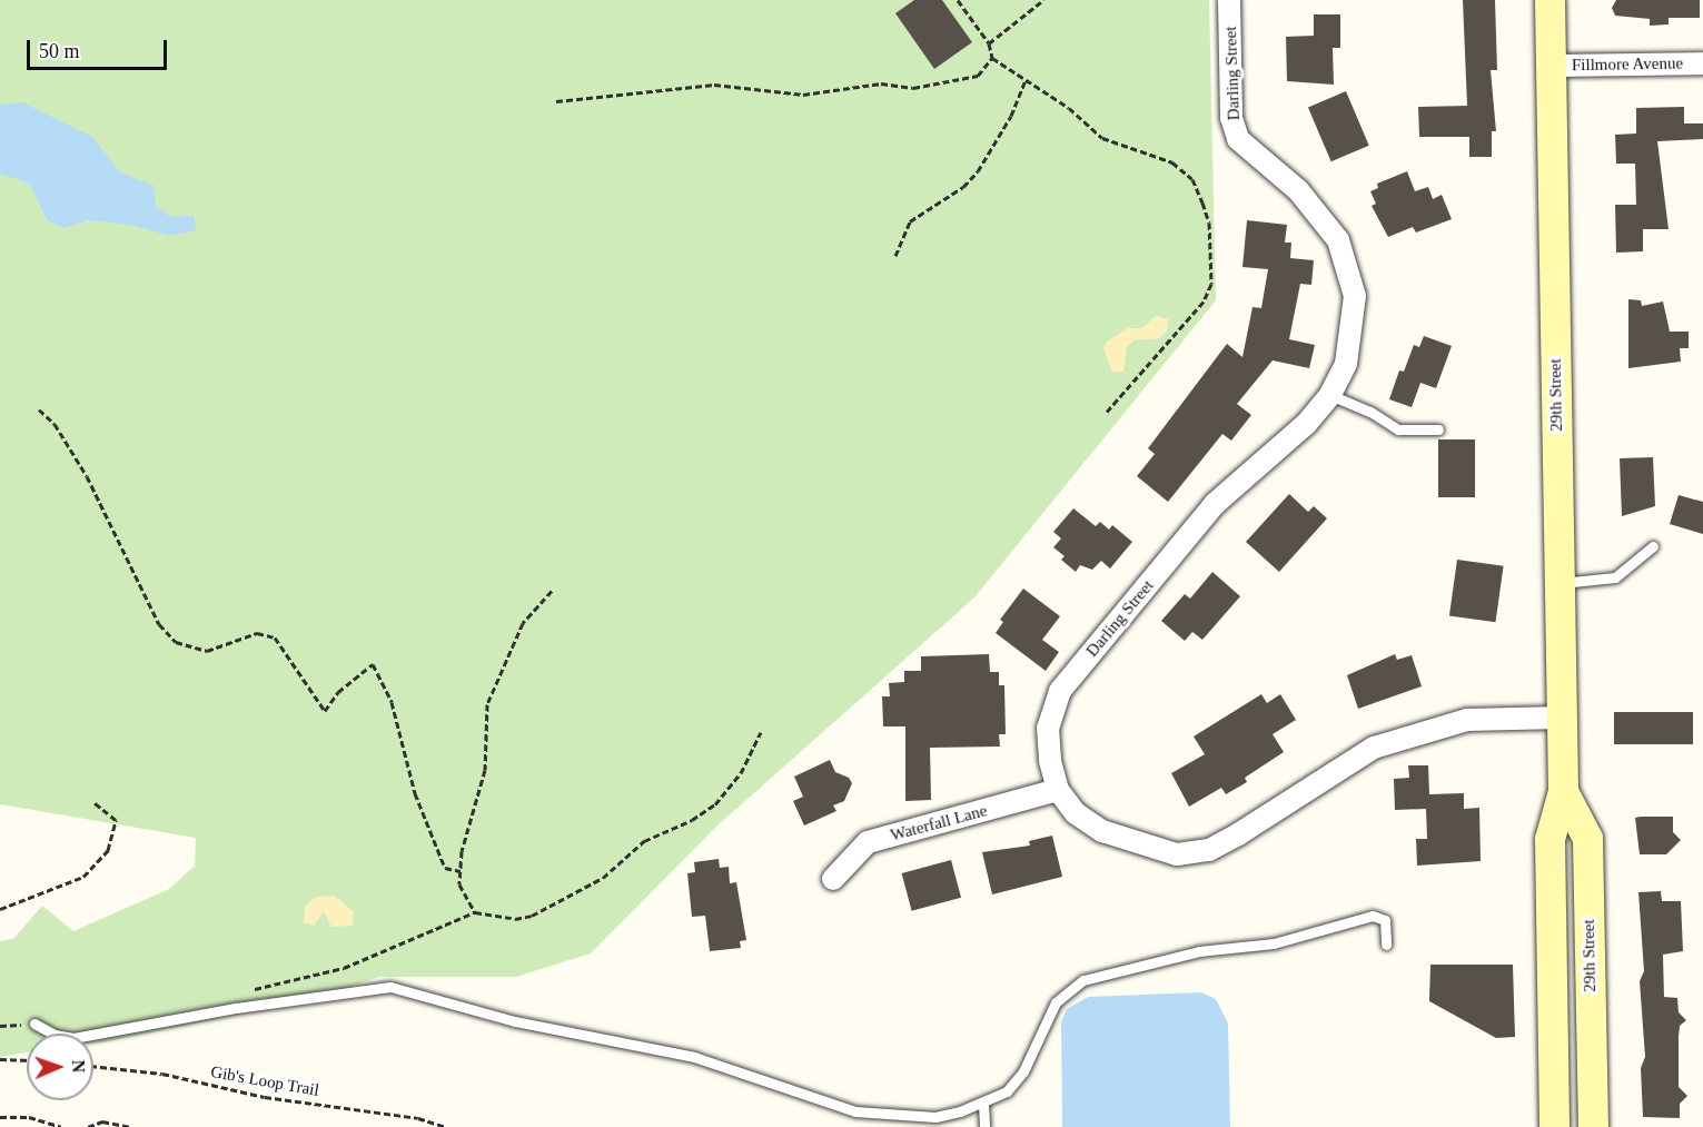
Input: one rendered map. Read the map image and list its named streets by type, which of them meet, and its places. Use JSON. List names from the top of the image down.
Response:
{
  "streets": {
    "street": [
      "Fillmore Avenue",
      "Darling Street",
      "29th Street",
      "Waterfall Lane"
    ],
    "path": ["Gib's Loop Trail"]
  },
  "crossings": [
    ["Fillmore Avenue", "29th Street"],
    ["Darling Street", "29th Street"],
    ["Darling Street", "Waterfall Lane"]
  ],
  "scale_bar": "50 m",
  "north": "right"
}
